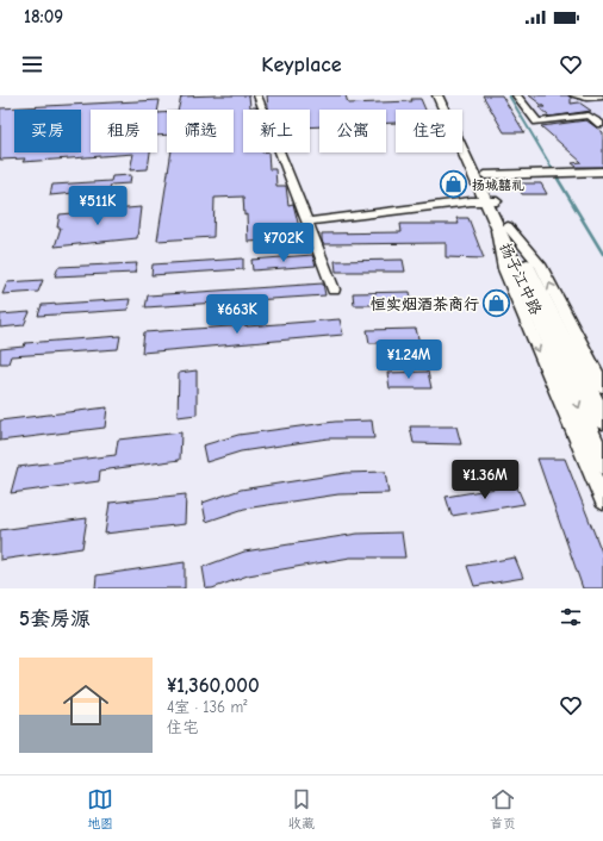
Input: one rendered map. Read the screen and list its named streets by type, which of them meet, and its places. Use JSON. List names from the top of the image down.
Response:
{
  "streets": {
    "main road": ["扬子江中路"]
  },
  "places": {
    "shop": ["扬城囍礼", "恒实烟酒茶商行"]
  },
  "page": {
    "status": "18:09",
    "header": "Keyplace",
    "chip": [
      "买房",
      "租房",
      "筛选",
      "新上",
      "公寓",
      "住宅"
    ],
    "price": [
      "¥511K",
      "¥702K",
      "¥663K",
      "¥1.24M",
      "¥1.36M"
    ],
    "heading": "5套房源",
    "list": [
      {
        "name": "¥1,360,000",
        "note": "4室 · 136 m² · 住宅"
      }
    ],
    "tabs": ["地图", "收藏", "首页"]
  }
}
